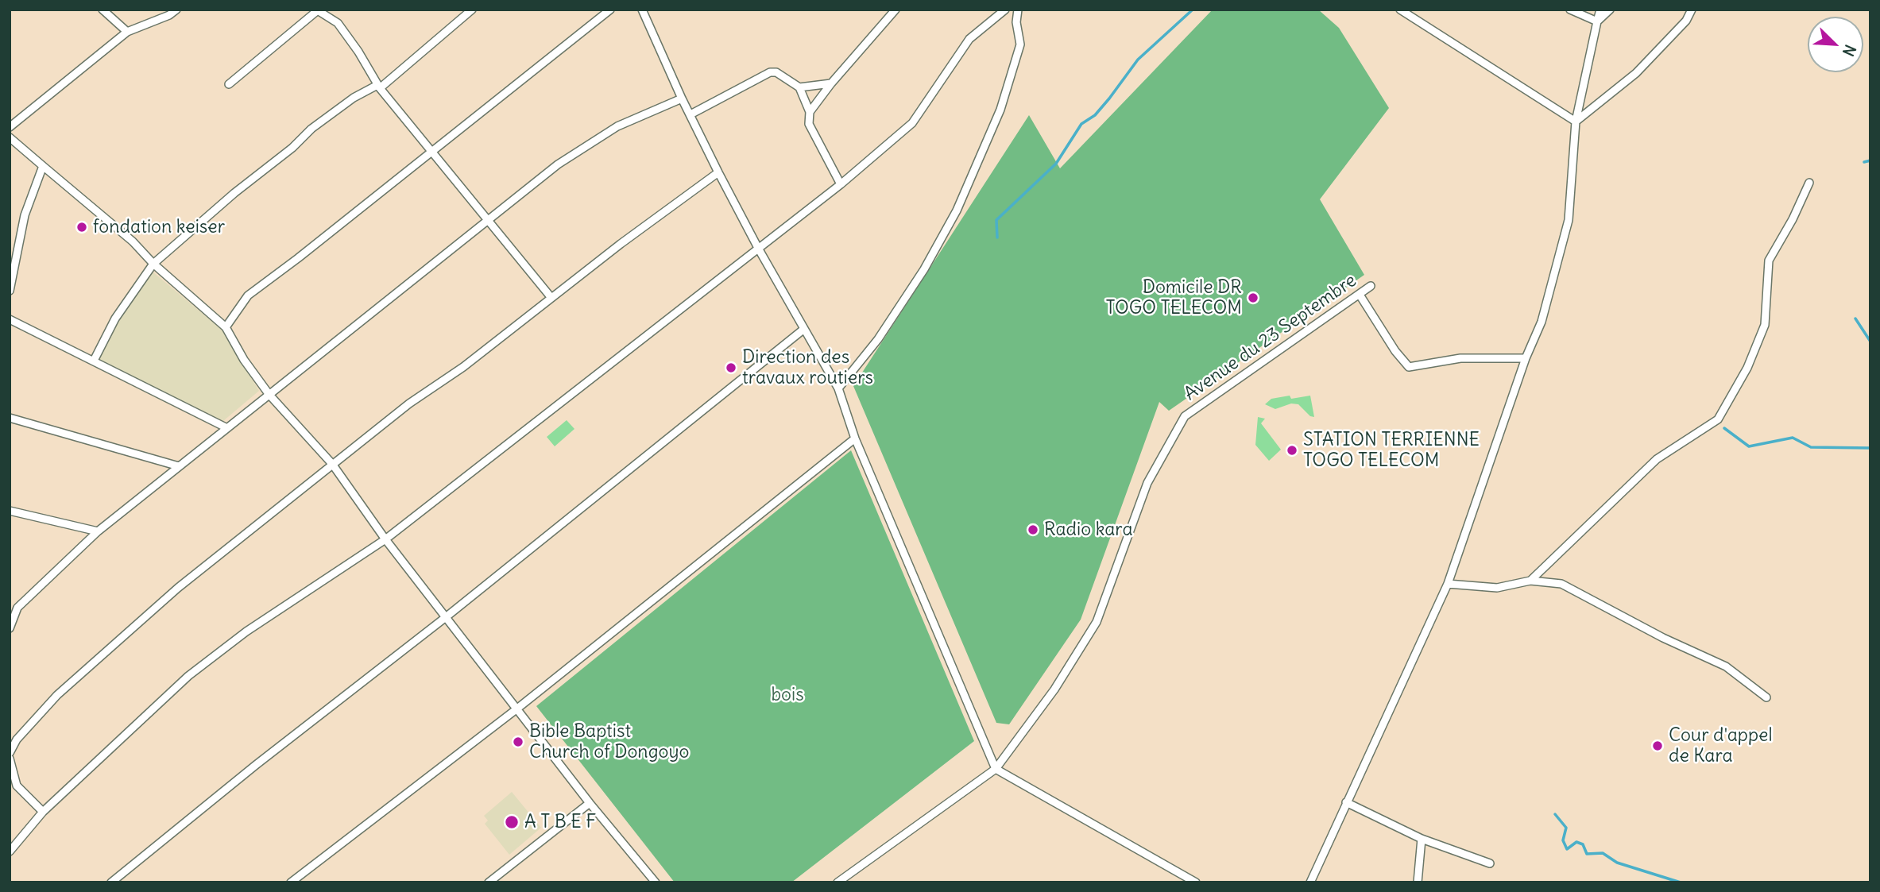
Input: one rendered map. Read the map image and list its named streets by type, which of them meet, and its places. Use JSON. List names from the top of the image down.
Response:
{
  "streets": {
    "street": ["Avenue du 23 Septembre"]
  },
  "parks": ["bois"],
  "places": [
    "fondation keiser",
    "Domicile DR TOGO TELECOM",
    "Direction des travaux routiers",
    "STATION TERRIENNE TOGO TELECOM",
    "Radio kara",
    "Bible Baptist Church of Dongoyo",
    "Cour d'appel de Kara",
    "A T B E F"
  ],
  "north": "bottom right"
}
